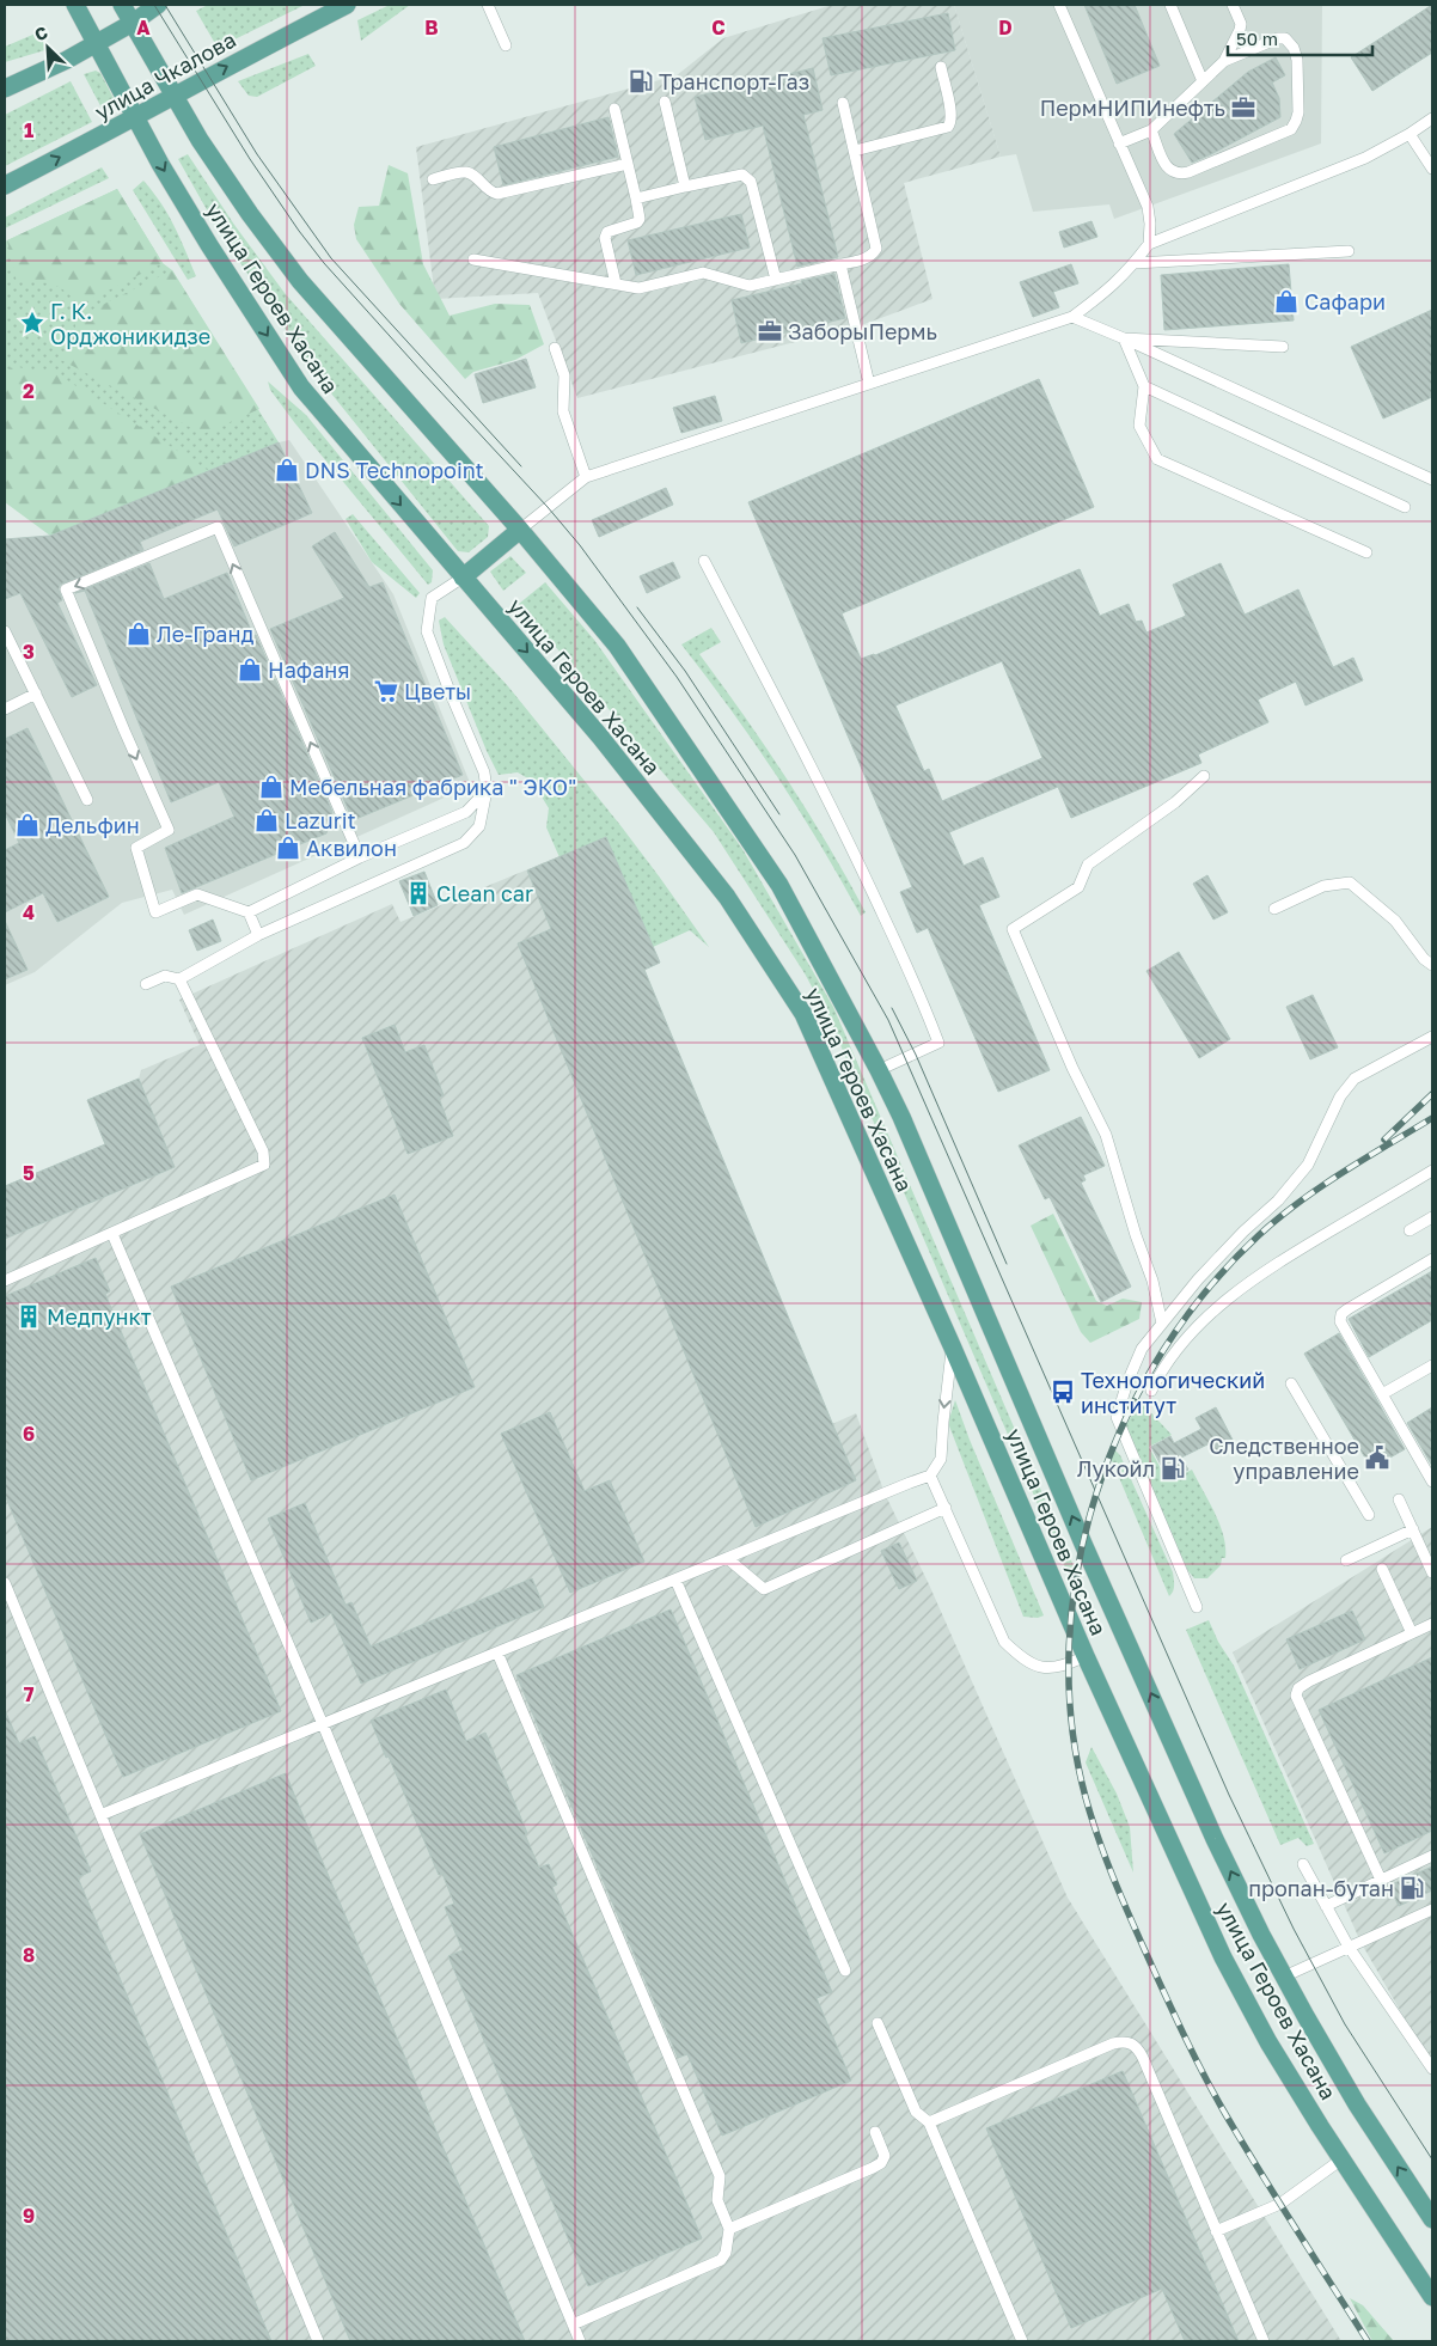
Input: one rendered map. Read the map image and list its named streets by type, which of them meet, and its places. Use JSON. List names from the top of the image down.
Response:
{
  "streets": {
    "main road": ["улица Чкалова", "улица Героев Хасана"]
  },
  "crossings": [
    ["улица Чкалова", "улица Героев Хасана"]
  ],
  "places": {
    "fuel station": ["Транспорт-Газ", "Лукойл", "пропан-бутан"],
    "office": ["ПермНИПИнефть", "ЗаборыПермь"],
    "shop": [
      "Сафари",
      "DNS Technopoint",
      "Ле-Гранд",
      "Нафаня",
      "Мебельная фабрика \" ЭКО\"",
      "Lazurit",
      "Дельфин",
      "Аквилон"
    ],
    "place": ["Г. К. Орджоникидзе"],
    "supermarket": ["Цветы"],
    "building": ["Clean car", "Медпункт"],
    "bus stop": ["Технологический институт"],
    "public building": ["Следственное управление"]
  },
  "scale_bar": "50 m",
  "north": "top left",
  "grid": {
    "columns": [
      "A",
      "B",
      "C",
      "D"
    ],
    "rows": [
      "1",
      "2",
      "3",
      "4",
      "5",
      "6",
      "7",
      "8",
      "9"
    ]
  }
}
